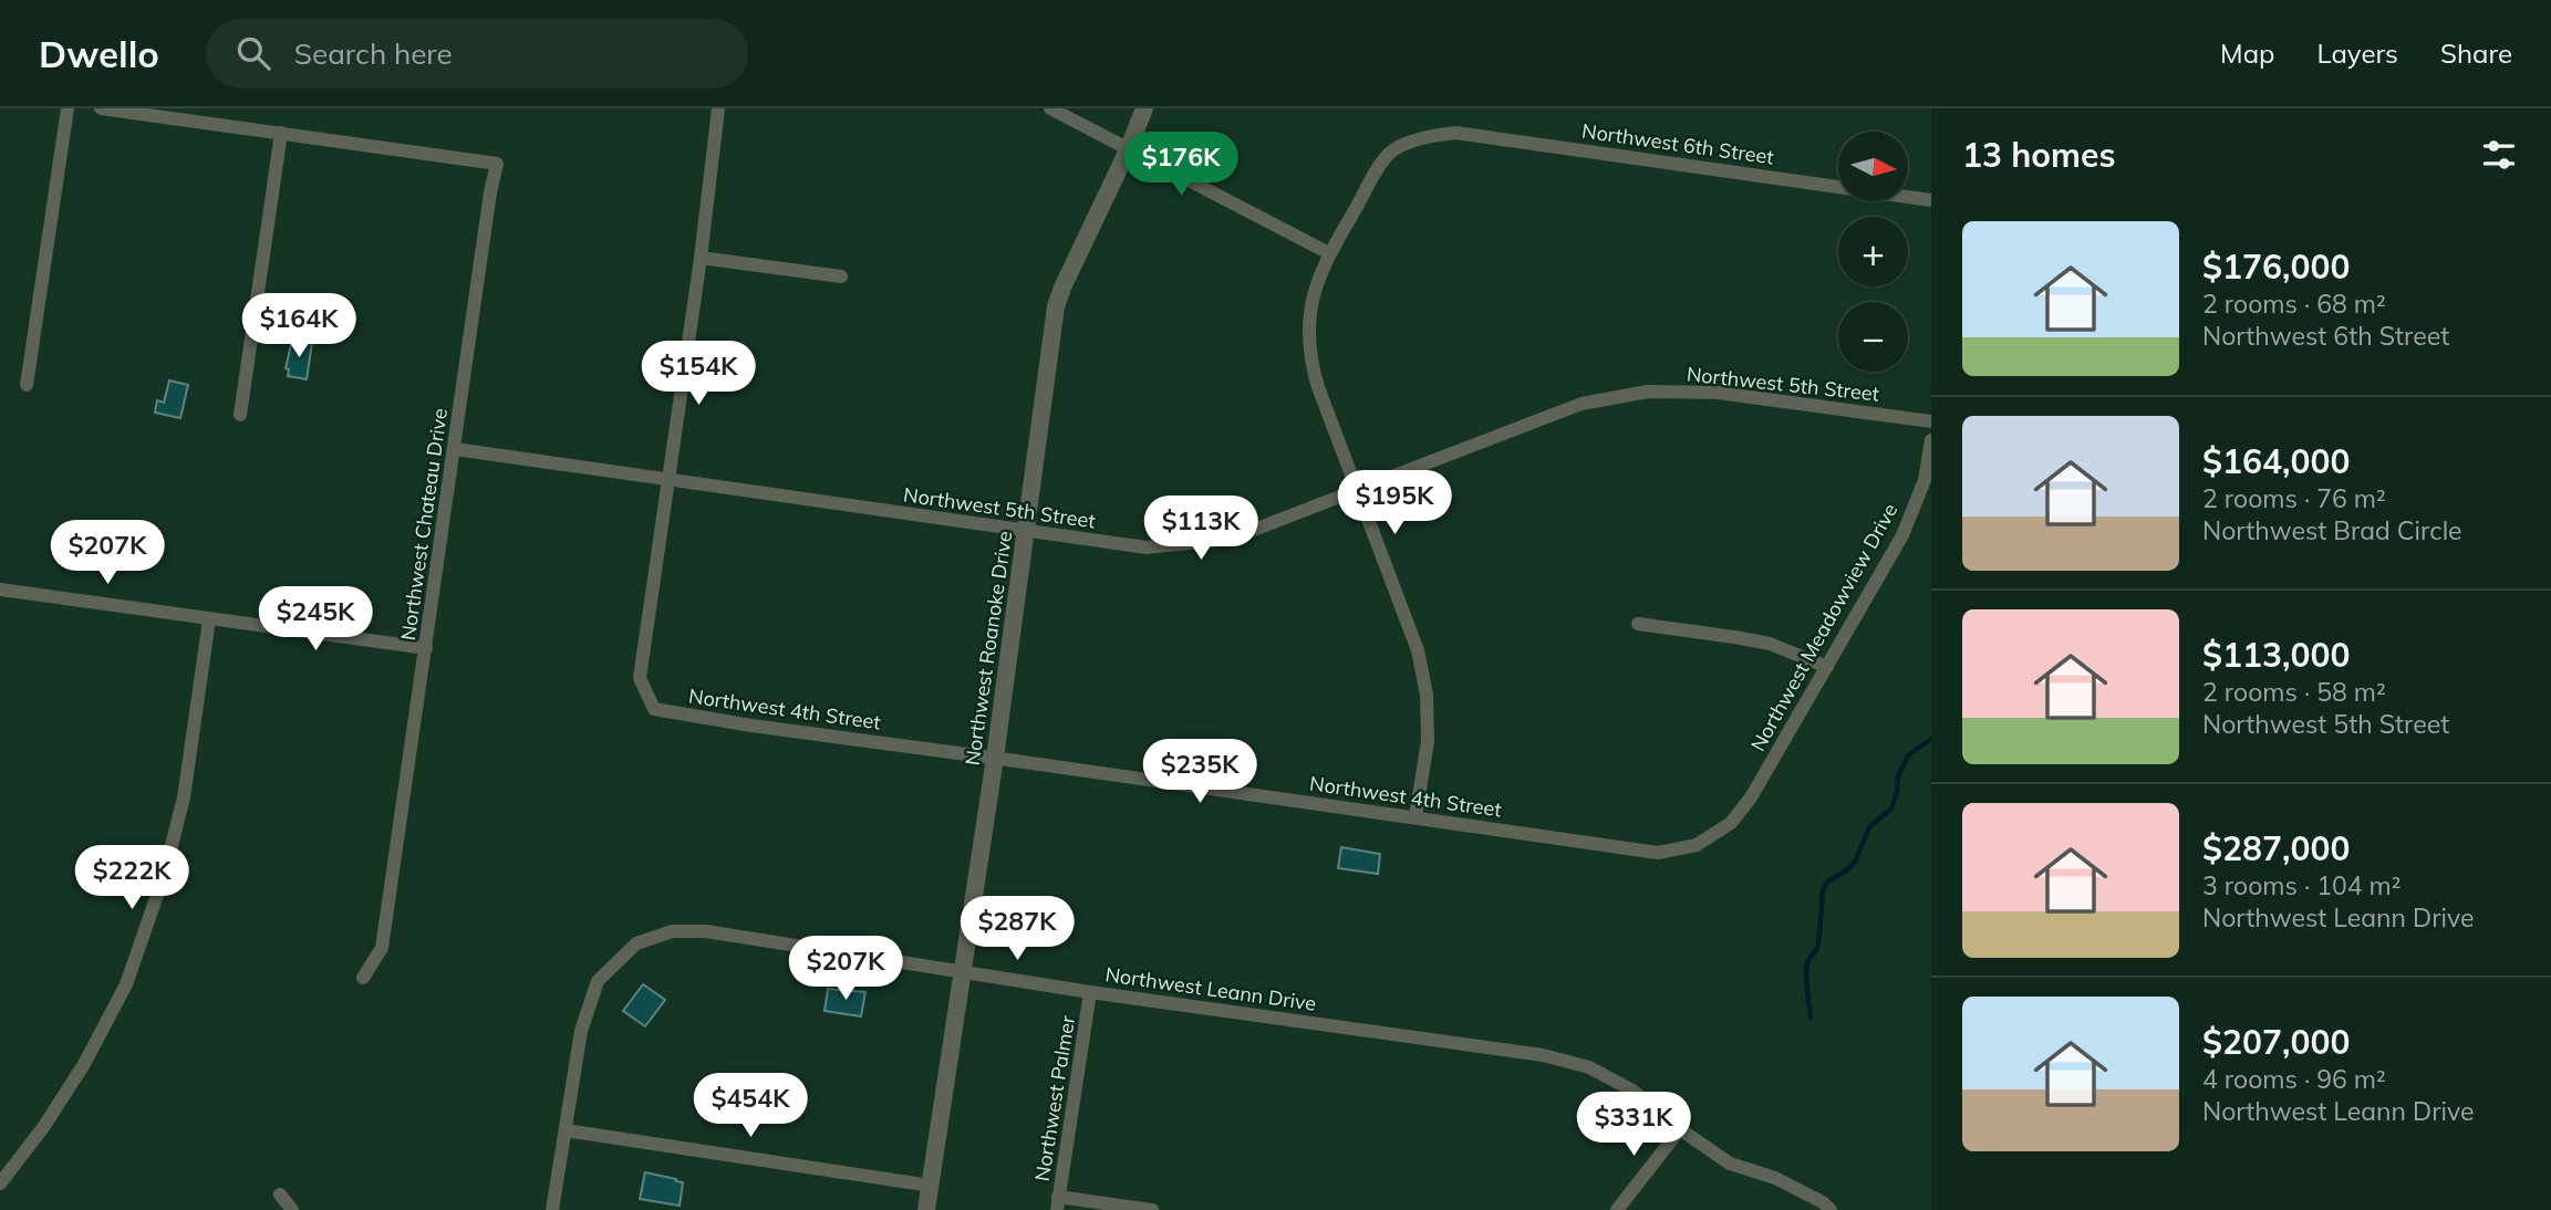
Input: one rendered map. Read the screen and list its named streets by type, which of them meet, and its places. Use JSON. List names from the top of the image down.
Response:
{
  "streets": {
    "street": [
      "Northwest 6th Street",
      "Northwest 5th Street",
      "Northwest Chateau Drive",
      "Northwest Meadowview Drive",
      "Northwest Roanoke Drive",
      "Northwest 4th Street",
      "Northwest Leann Drive",
      "Northwest Palmer"
    ]
  },
  "crossings": [
    ["Northwest 6th Street", "Northwest 5th Street"],
    ["Northwest 6th Street", "Northwest 4th Street"],
    ["Northwest 5th Street", "Northwest Chateau Drive"],
    ["Northwest 5th Street", "Northwest Roanoke Drive"],
    ["Northwest 5th Street", "Northwest 4th Street"],
    ["Northwest Meadowview Drive", "Northwest 4th Street"],
    ["Northwest Roanoke Drive", "Northwest 4th Street"],
    ["Northwest Roanoke Drive", "Northwest Leann Drive"],
    ["Northwest Leann Drive", "Northwest Palmer"]
  ],
  "north": "right",
  "page": {
    "header": "Dwello",
    "search": "Search here",
    "nav": ["Map", "Layers", "Share"],
    "heading": "13 homes",
    "map_buttons": ["+", "−"],
    "price": [
      "$176K",
      "$164K",
      "$154K",
      "$195K",
      "$113K",
      "$207K",
      "$245K",
      "$235K",
      "$222K",
      "$287K",
      "$207K",
      "$454K",
      "$331K"
    ],
    "list": [
      {
        "name": "$176,000",
        "note": "2 rooms · 68 m² · Northwest 6th Street"
      },
      {
        "name": "$164,000",
        "note": "2 rooms · 76 m² · Northwest Brad Circle"
      },
      {
        "name": "$113,000",
        "note": "2 rooms · 58 m² · Northwest 5th Street"
      },
      {
        "name": "$287,000",
        "note": "3 rooms · 104 m² · Northwest Leann Drive"
      },
      {
        "name": "$207,000",
        "note": "4 rooms · 96 m² · Northwest Leann Drive"
      }
    ]
  }
}
